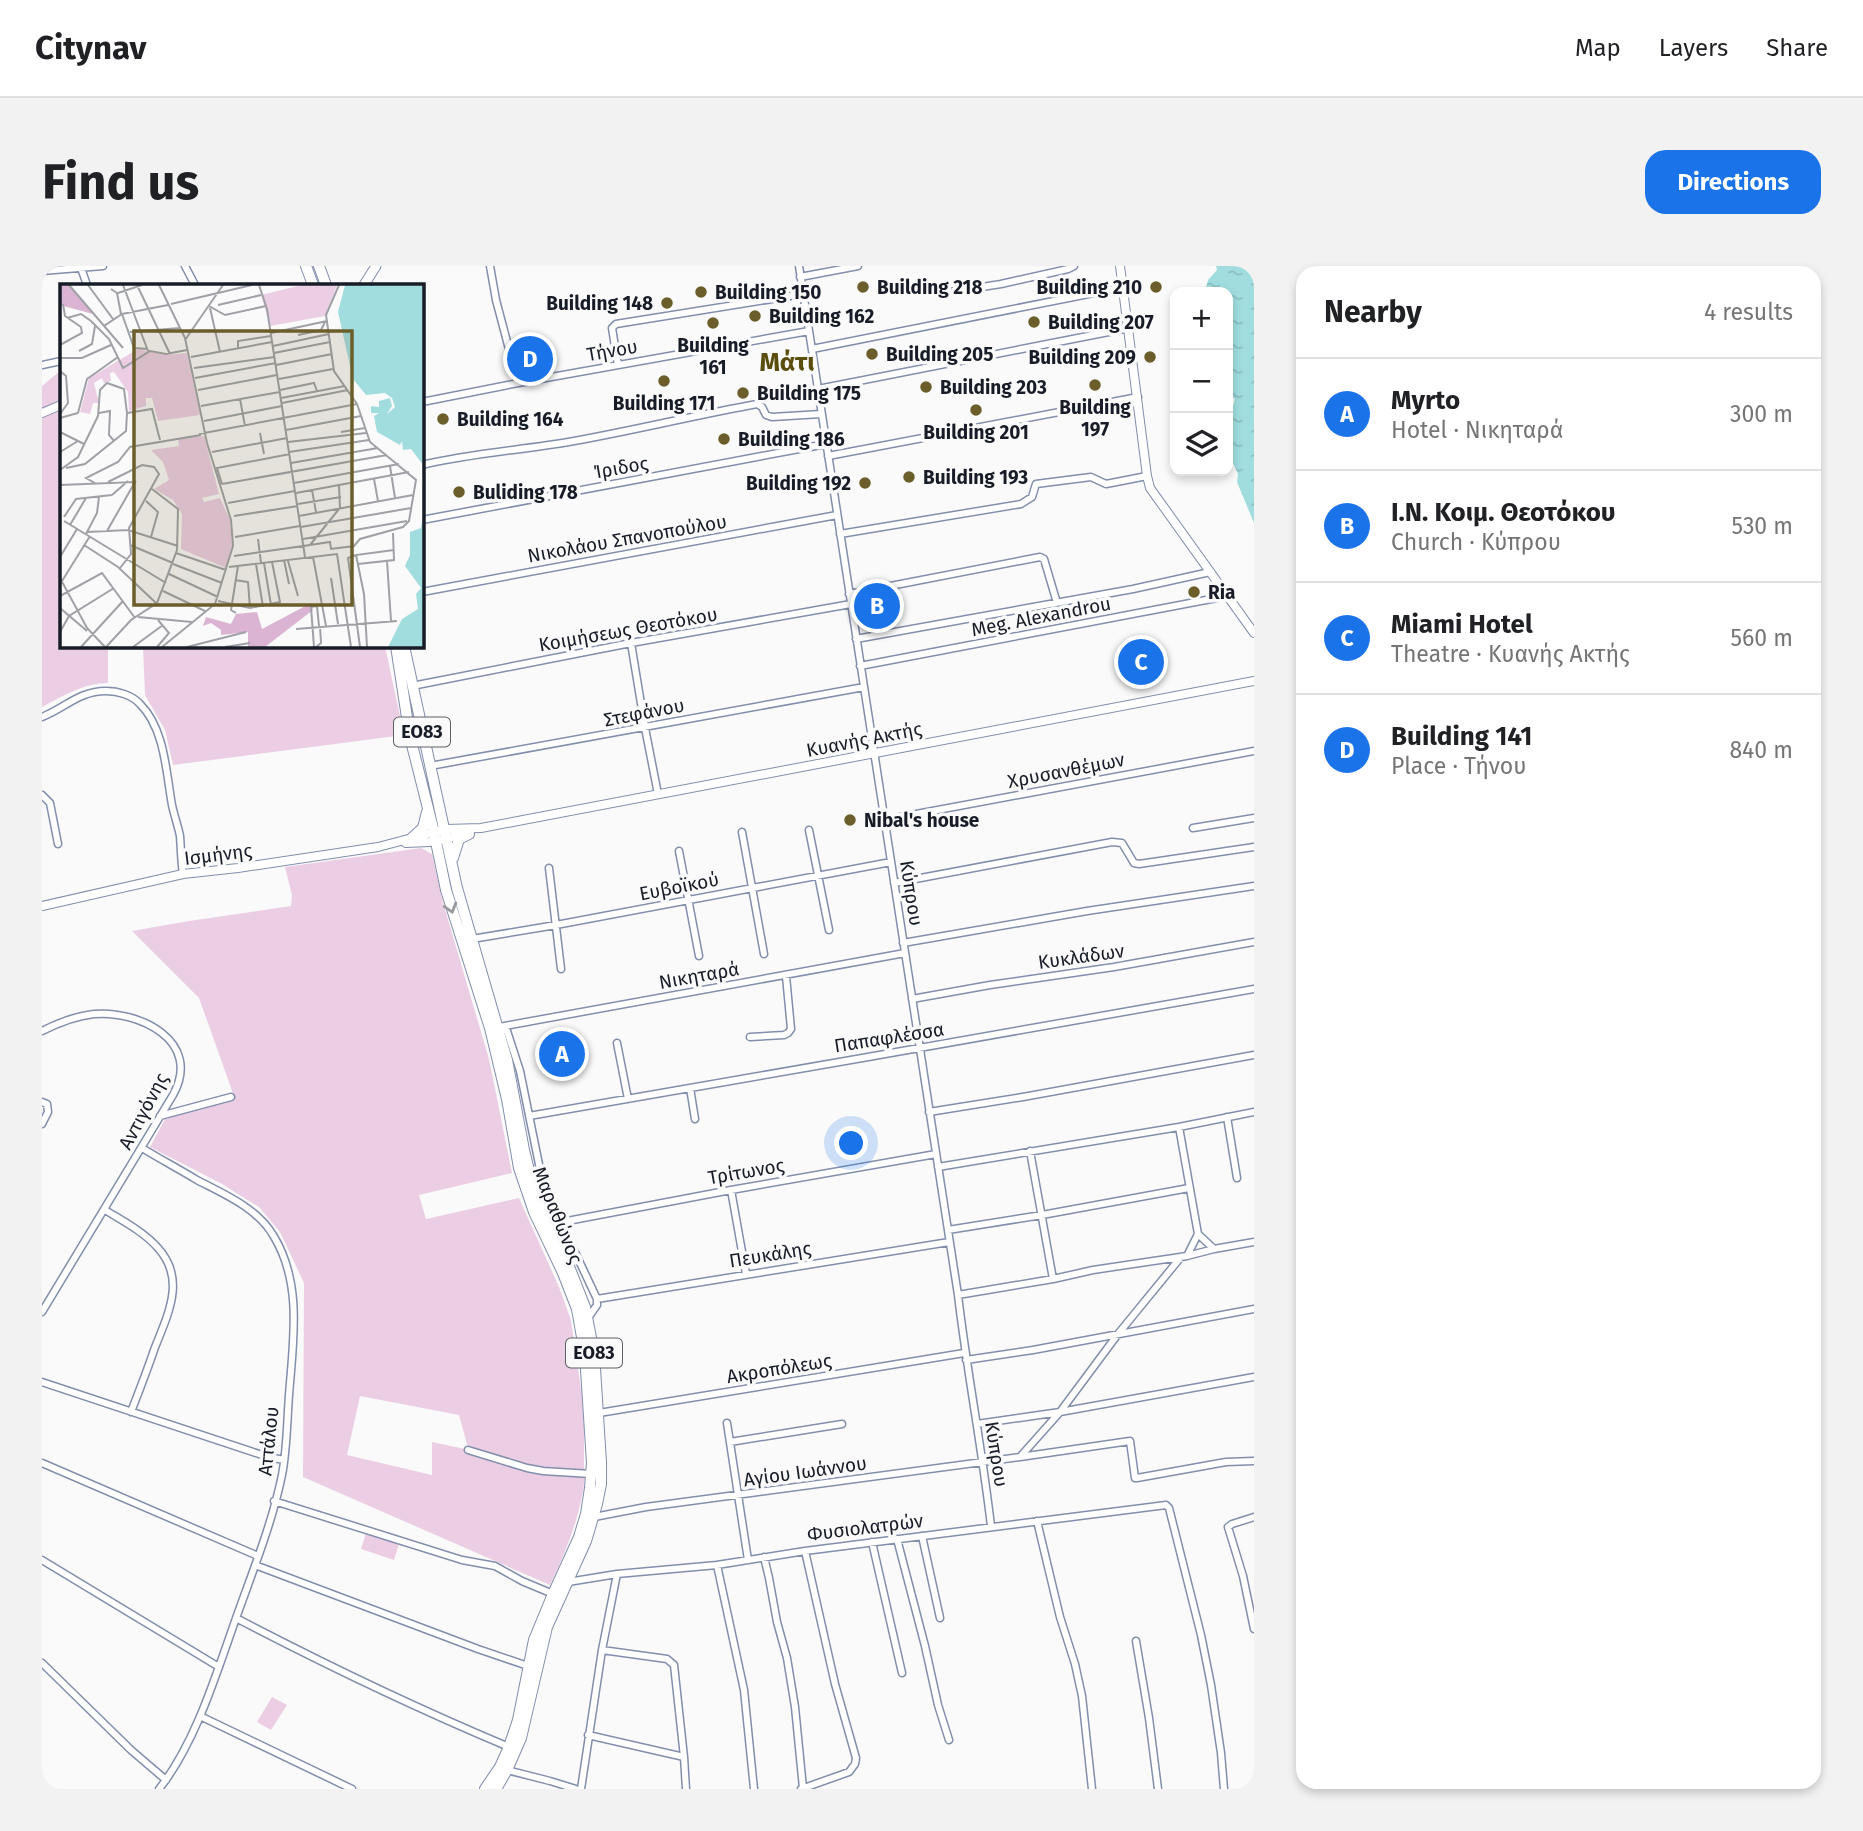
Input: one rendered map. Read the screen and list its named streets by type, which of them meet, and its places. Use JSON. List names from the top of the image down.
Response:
{
  "streets": {
    "main road": ["ΕΟ83", "Μαραθώνος"],
    "street": [
      "Τήνου",
      "Ίριδος",
      "Νικολάου Σπανοπούλου",
      "Meg. Alexandrou",
      "Κοιμήσεως Θεοτόκου",
      "Στεφάνου",
      "Κυανής Ακτής",
      "Χρυσανθέμων",
      "Ισμήνης",
      "Ευβοϊκού",
      "Κύπρου",
      "Κυκλάδων",
      "Νικηταρά",
      "Παπαφλέσσα",
      "Αντιγόνης",
      "Τρίτωνος",
      "Πευκάλης",
      "Ακροπόλεως",
      "Αττάλου",
      "Αγίου Ιωάννου",
      "Φυσιολατρών"
    ]
  },
  "crossings": [
    ["Τήνου", "Κύπρου"],
    ["Ίριδος", "Κύπρου"],
    ["Νικολάου Σπανοπούλου", "Κύπρου"],
    ["Meg. Alexandrou", "Κύπρου"],
    ["Κοιμήσεως Θεοτόκου", "Κύπρου"],
    ["Κοιμήσεως Θεοτόκου", "Μαραθώνος"],
    ["Στεφάνου", "Κύπρου"],
    ["Στεφάνου", "Μαραθώνος"],
    ["Κυανής Ακτής", "Κύπρου"],
    ["Κυανής Ακτής", "Μαραθώνος"],
    ["Χρυσανθέμων", "Κύπρου"],
    ["Ευβοϊκού", "Κύπρου"],
    ["Ευβοϊκού", "Μαραθώνος"],
    ["Κύπρου", "Κυκλάδων"],
    ["Κύπρου", "Νικηταρά"],
    ["Κύπρου", "Παπαφλέσσα"],
    ["Κύπρου", "Τρίτωνος"],
    ["Κύπρου", "Πευκάλης"],
    ["Κύπρου", "Ακροπόλεως"],
    ["Κύπρου", "Αγίου Ιωάννου"],
    ["Κύπρου", "Φυσιολατρών"],
    ["Νικηταρά", "Μαραθώνος"],
    ["Αντιγόνης", "Αττάλου"],
    ["Μαραθώνος", "Ακροπόλεως"],
    ["Μαραθώνος", "Αγίου Ιωάννου"],
    ["Μαραθώνος", "Φυσιολατρών"]
  ],
  "districts": ["Μάτι"],
  "places": [
    "Building 218",
    "Building 210",
    "Building 150",
    "Building 148",
    "Building 162",
    "Building 207",
    "Building 161",
    "Building 205",
    "Building 209",
    "Building 171",
    "Building 197",
    "Building 203",
    "Building 175",
    "Building 201",
    "Building 164",
    "Building 186",
    "Building 193",
    "Building 192",
    "Buliding 178",
    "Ria",
    "Nibal's house"
  ],
  "page": {
    "header": "Citynav",
    "nav": ["Map", "Layers", "Share"],
    "buttons": "Directions",
    "title": "Find us",
    "heading": ["Nearby", "4 results"],
    "map_buttons": ["+", "−"],
    "pins": [
      "D",
      "B",
      "C",
      "A"
    ],
    "list": [
      {
        "mark": "A",
        "name": "Myrto",
        "note": "Hotel · Νικηταρά",
        "value": "300 m"
      },
      {
        "mark": "B",
        "name": "Ι.Ν. Κοιμ. Θεοτόκου",
        "note": "Church · Κύπρου",
        "value": "530 m"
      },
      {
        "mark": "C",
        "name": "Miami Hotel",
        "note": "Theatre · Κυανής Ακτής",
        "value": "560 m"
      },
      {
        "mark": "D",
        "name": "Building 141",
        "note": "Place · Τήνου",
        "value": "840 m"
      }
    ]
  }
}
